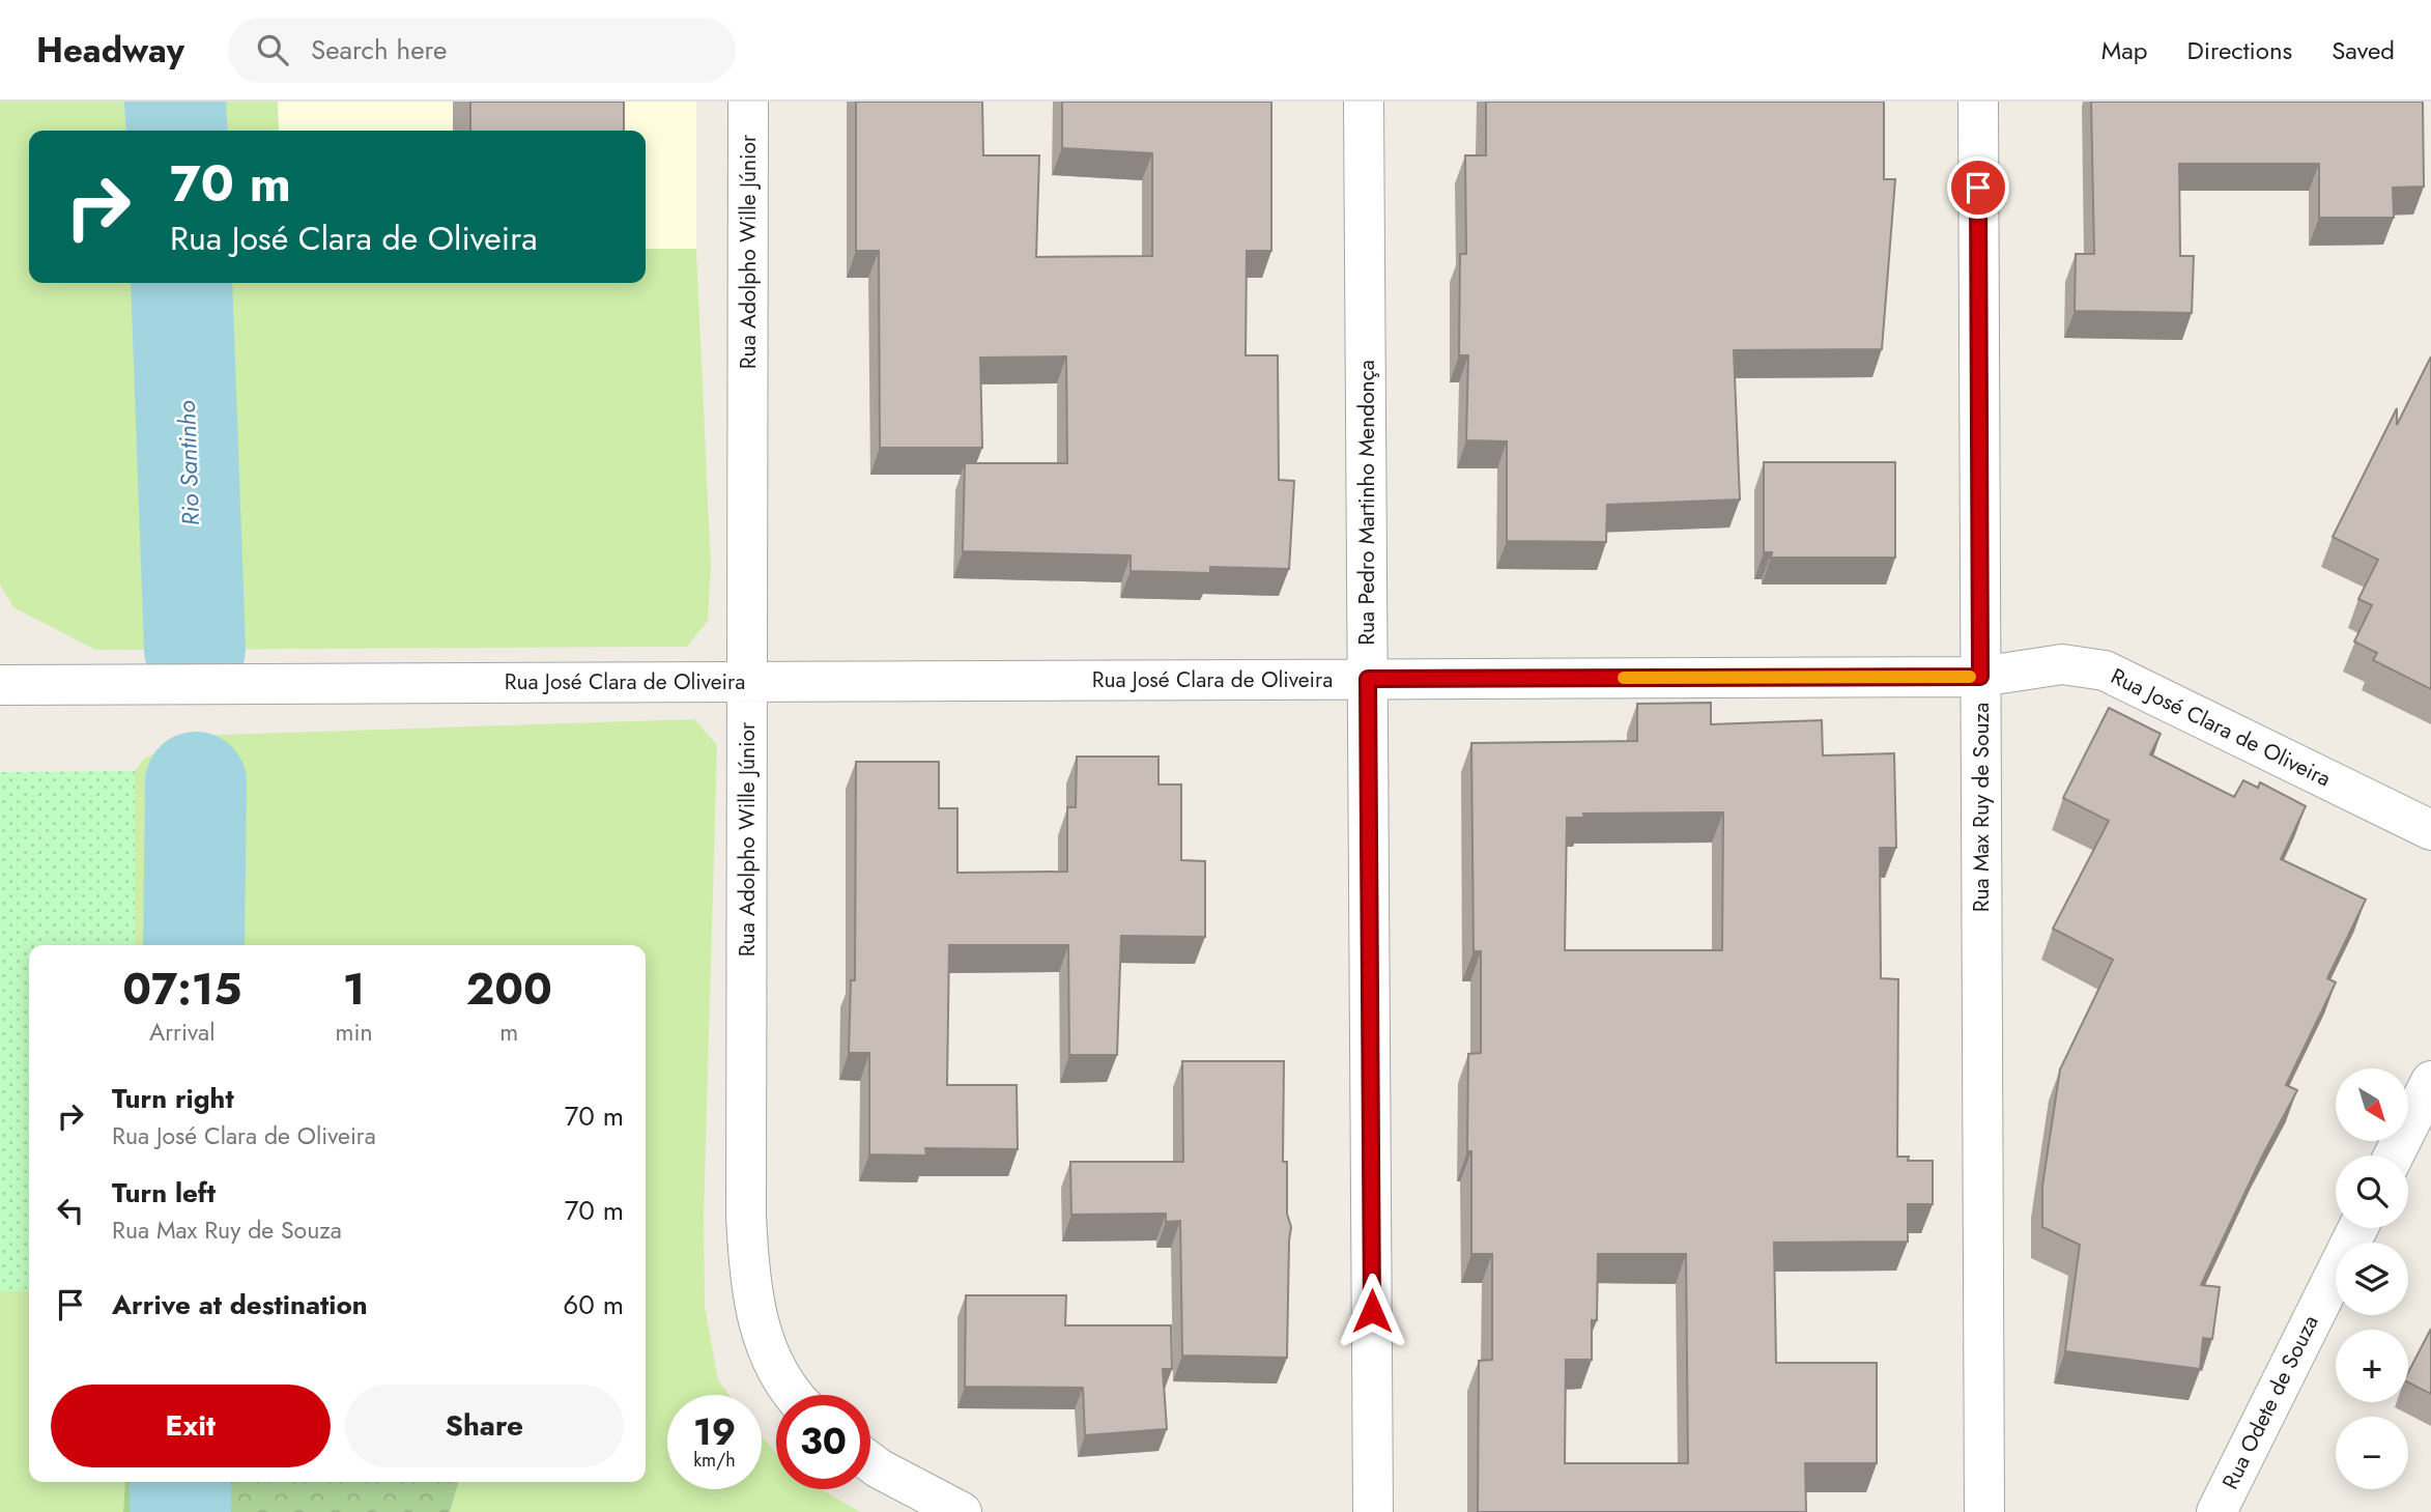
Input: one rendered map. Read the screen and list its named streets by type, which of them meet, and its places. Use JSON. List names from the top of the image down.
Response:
{
  "streets": {
    "street": [
      "Rua Adolpho Wille Júnior",
      "Rua Pedro Martinho Mendonça",
      "Rua José Clara de Oliveira",
      "Rua Max Ruy de Souza",
      "Rua Odete de Souza"
    ]
  },
  "crossings": [
    ["Rua Adolpho Wille Júnior", "Rua José Clara de Oliveira"],
    ["Rua Pedro Martinho Mendonça", "Rua José Clara de Oliveira"],
    ["Rua José Clara de Oliveira", "Rua Max Ruy de Souza"]
  ],
  "water": ["Rio Santinho"],
  "north": "bottom right",
  "page": {
    "header": "Headway",
    "search": "Search here",
    "nav": ["Map", "Directions", "Saved"],
    "turn": ["70 m", "Rua José Clara de Oliveira"],
    "eta": [
      "07:15",
      "Arrival",
      "1",
      "min",
      "200",
      "m"
    ],
    "map_buttons": ["+", "−"],
    "list": [
      {
        "name": "Turn right",
        "note": "Rua José Clara de Oliveira",
        "value": "70 m"
      },
      {
        "name": "Turn left",
        "note": "Rua Max Ruy de Souza",
        "value": "70 m"
      },
      {
        "name": "Arrive at destination",
        "value": "60 m"
      }
    ],
    "buttons": ["Exit", "Share"],
    "speed": "19 km/h",
    "limit": "30"
  }
}
